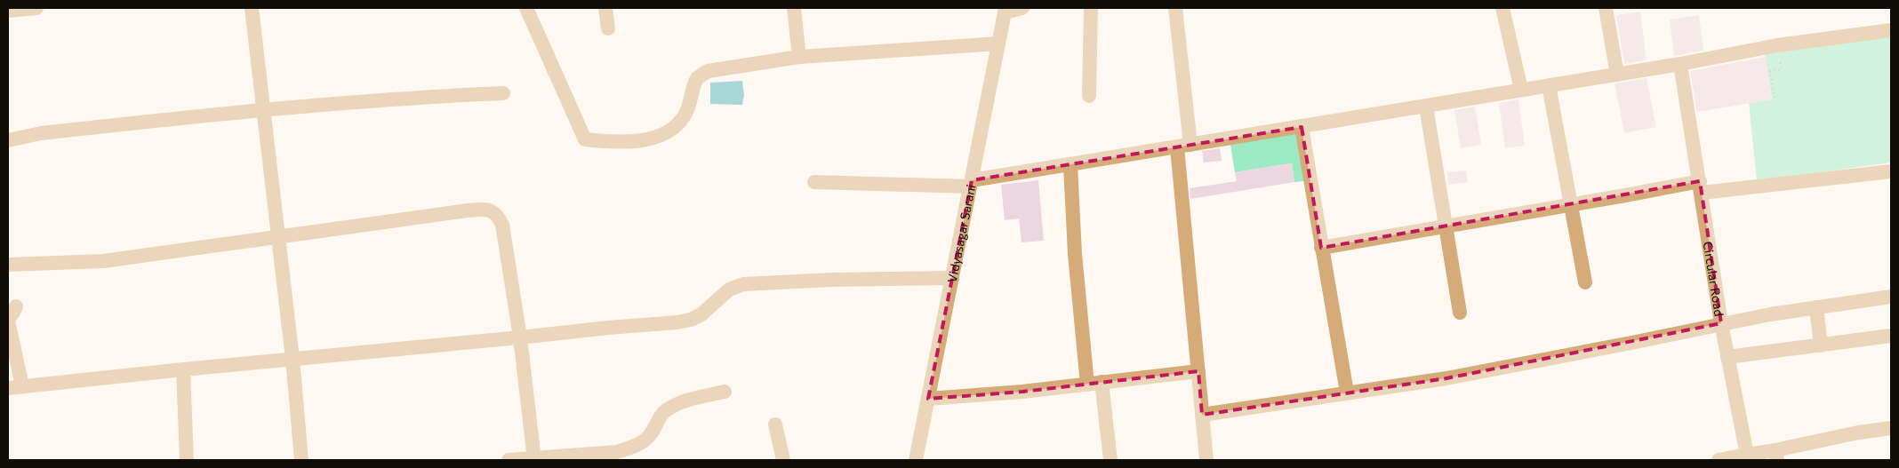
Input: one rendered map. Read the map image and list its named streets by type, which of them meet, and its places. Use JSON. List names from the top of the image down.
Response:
{
  "streets": {
    "street": ["Vidyasagar Sarani", "Circular Road"]
  }
}
